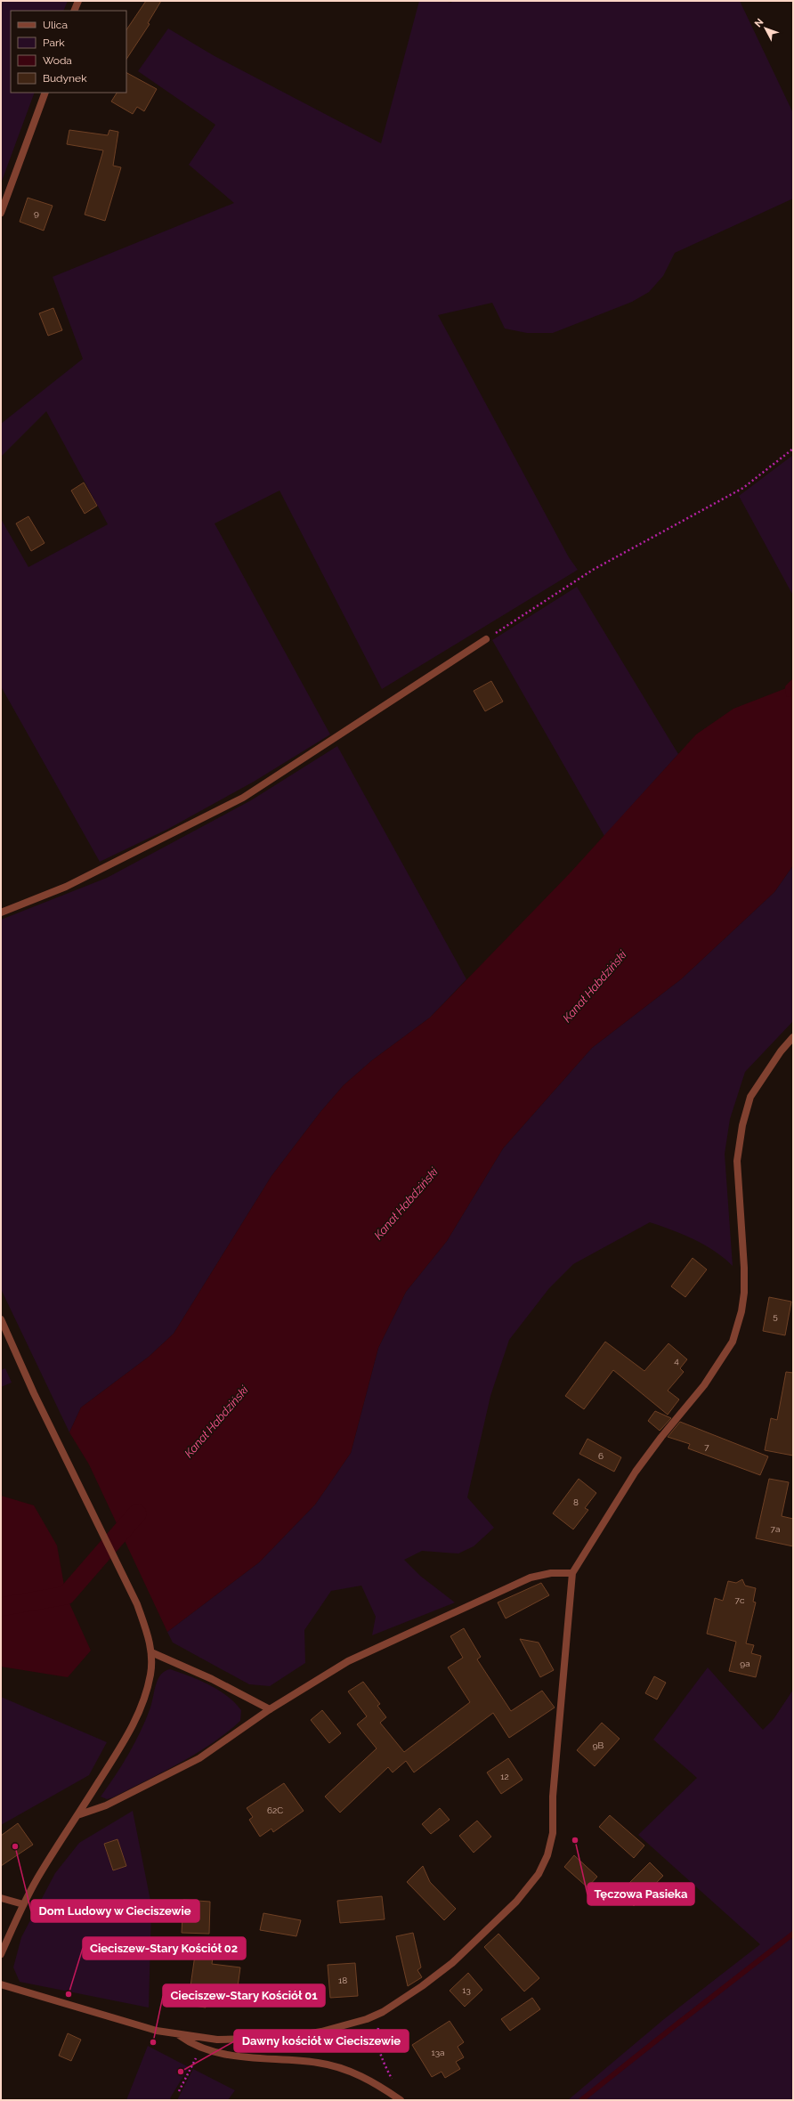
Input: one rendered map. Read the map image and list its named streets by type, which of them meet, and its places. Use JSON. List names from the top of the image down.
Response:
{
  "water": ["Kanał Habdziński"],
  "places": [
    "Tęczowa Pasieka",
    "Dom Ludowy w Cieciszewie",
    "Cieciszew-Stary Kościół 02",
    "Cieciszew-Stary Kościół 01",
    "Dawny kościół w Cieciszewie"
  ],
  "house_numbers": [
    "9",
    "5",
    "4",
    "7",
    "6",
    "8",
    "7a",
    "7c",
    "9a",
    "9B",
    "12",
    "62C",
    "18",
    "13",
    "13a"
  ],
  "legend": [
    "Ulica",
    "Park",
    "Woda",
    "Budynek"
  ],
  "north": "top left"
}
